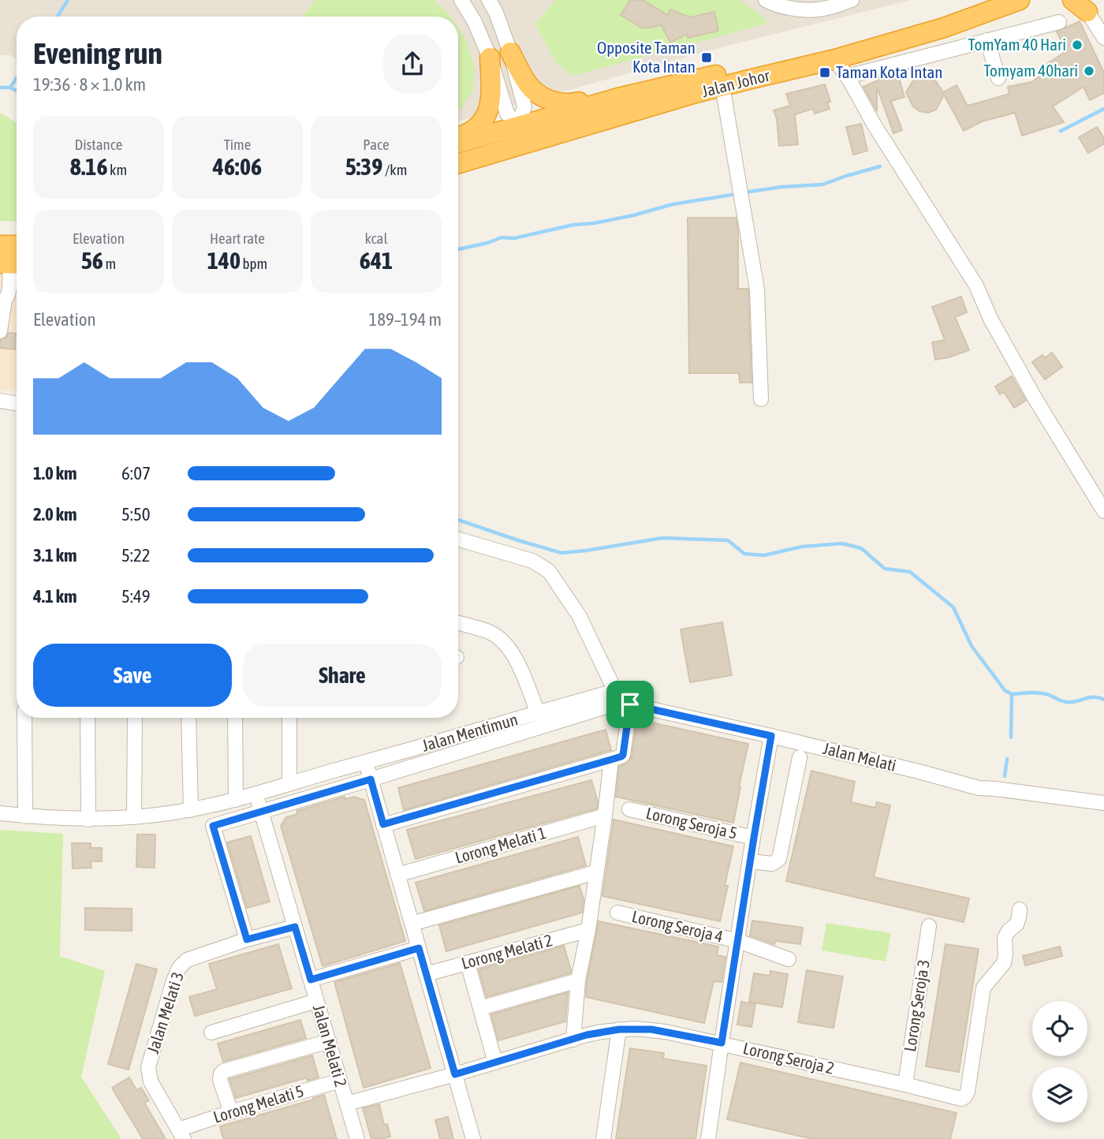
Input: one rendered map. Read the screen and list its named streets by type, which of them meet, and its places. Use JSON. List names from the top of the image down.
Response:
{
  "streets": {
    "highway": ["Jalan Johor"],
    "street": [
      "Jalan Mentimun",
      "Jalan Melati",
      "Lorong Seroja 5",
      "Lorong Melati 1",
      "Lorong Seroja 4",
      "Lorong Melati 2",
      "Lorong Seroja 3",
      "Jalan Melati 3",
      "Jalan Melati 2",
      "Lorong Seroja 2",
      "Lorong Melati 5"
    ]
  },
  "crossings": [
    ["Jalan Mentimun", "Jalan Melati"],
    ["Jalan Mentimun", "Jalan Melati 2"],
    ["Jalan Melati", "Jalan Melati 3"],
    ["Jalan Melati", "Jalan Melati 2"],
    ["Lorong Seroja 3", "Lorong Seroja 2"],
    ["Jalan Melati 3", "Jalan Melati 2"],
    ["Jalan Melati 3", "Lorong Melati 5"],
    ["Jalan Melati 2", "Lorong Seroja 2"],
    ["Jalan Melati 2", "Lorong Melati 5"]
  ],
  "places": {
    "other": ["TomYam 40 Hari", "Tomyam 40hari"],
    "transit": ["Opposite Taman Kota Intan", "Taman Kota Intan"]
  },
  "page": {
    "heading": ["Evening run", "19:36 · 8 × 1.0 km"],
    "stats": [
      ["Distance", "8.16 km"],
      ["Time", "46:06"],
      ["Pace", "5:39 /km"],
      ["Elevation", "56 m"],
      ["Heart rate", "140 bpm"],
      ["kcal", "641"]
    ],
    "chart": ["Elevation", "189–194 m"],
    "list": [
      {
        "name": "1.0 km",
        "note": "6:07"
      },
      {
        "name": "2.0 km",
        "note": "5:50"
      },
      {
        "name": "3.1 km",
        "note": "5:22"
      },
      {
        "name": "4.1 km",
        "note": "5:49"
      }
    ],
    "buttons": ["Save", "Share"]
  }
}
